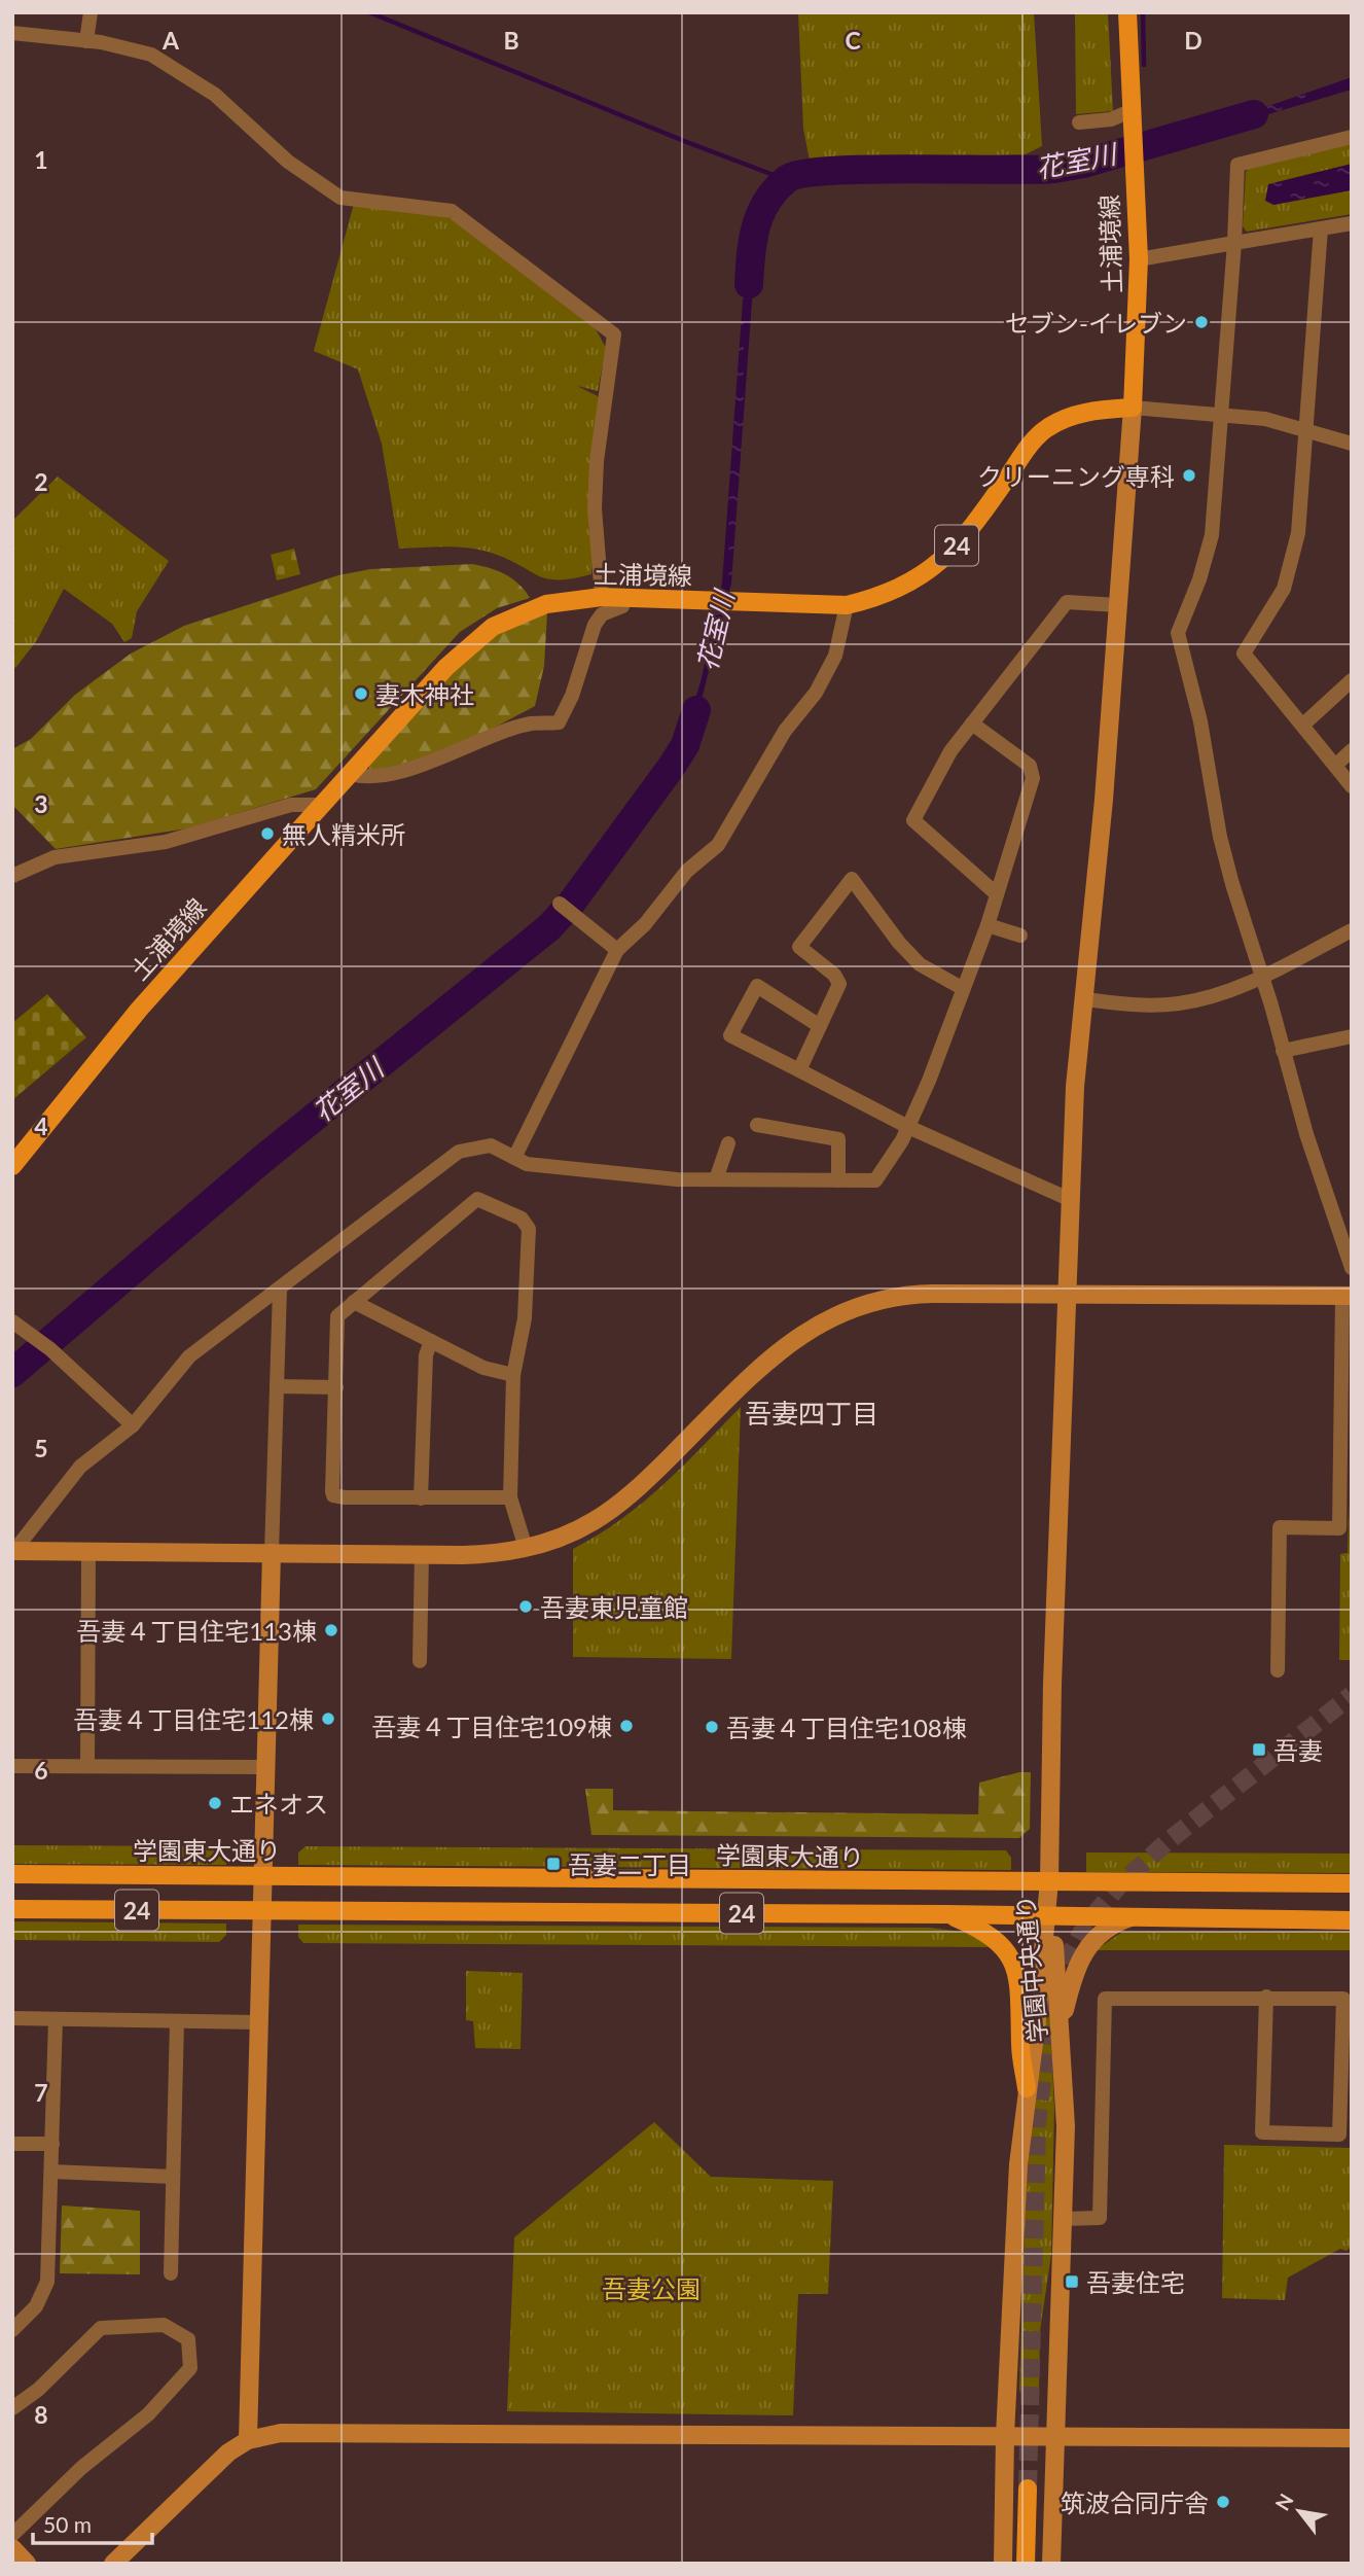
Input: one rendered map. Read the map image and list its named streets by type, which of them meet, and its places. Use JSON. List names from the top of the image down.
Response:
{
  "streets": {
    "main road": ["土浦境線", "24", "学園東大通り"],
    "street": ["学園中央通り"]
  },
  "crossings": [
    ["土浦境線", "学園中央通り"],
    ["24", "学園中央通り"],
    ["学園東大通り", "学園中央通り"]
  ],
  "districts": ["吾妻四丁目"],
  "water": ["花室川"],
  "parks": ["吾妻公園"],
  "places": {
    "other": [
      "セブン-イレブン",
      "クリーニング専科",
      "妻木神社",
      "無人精米所",
      "吾妻東児童館",
      "吾妻４丁目住宅113棟",
      "吾妻４丁目住宅112棟",
      "吾妻４丁目住宅109棟",
      "吾妻４丁目住宅108棟",
      "エネオス",
      "筑波合同庁舎"
    ],
    "transit": ["吾妻", "吾妻二丁目", "吾妻住宅"]
  },
  "scale_bar": "50 m",
  "north": "top left",
  "grid": {
    "columns": [
      "A",
      "B",
      "C",
      "D"
    ],
    "rows": [
      "1",
      "2",
      "3",
      "4",
      "5",
      "6",
      "7",
      "8"
    ]
  }
}
